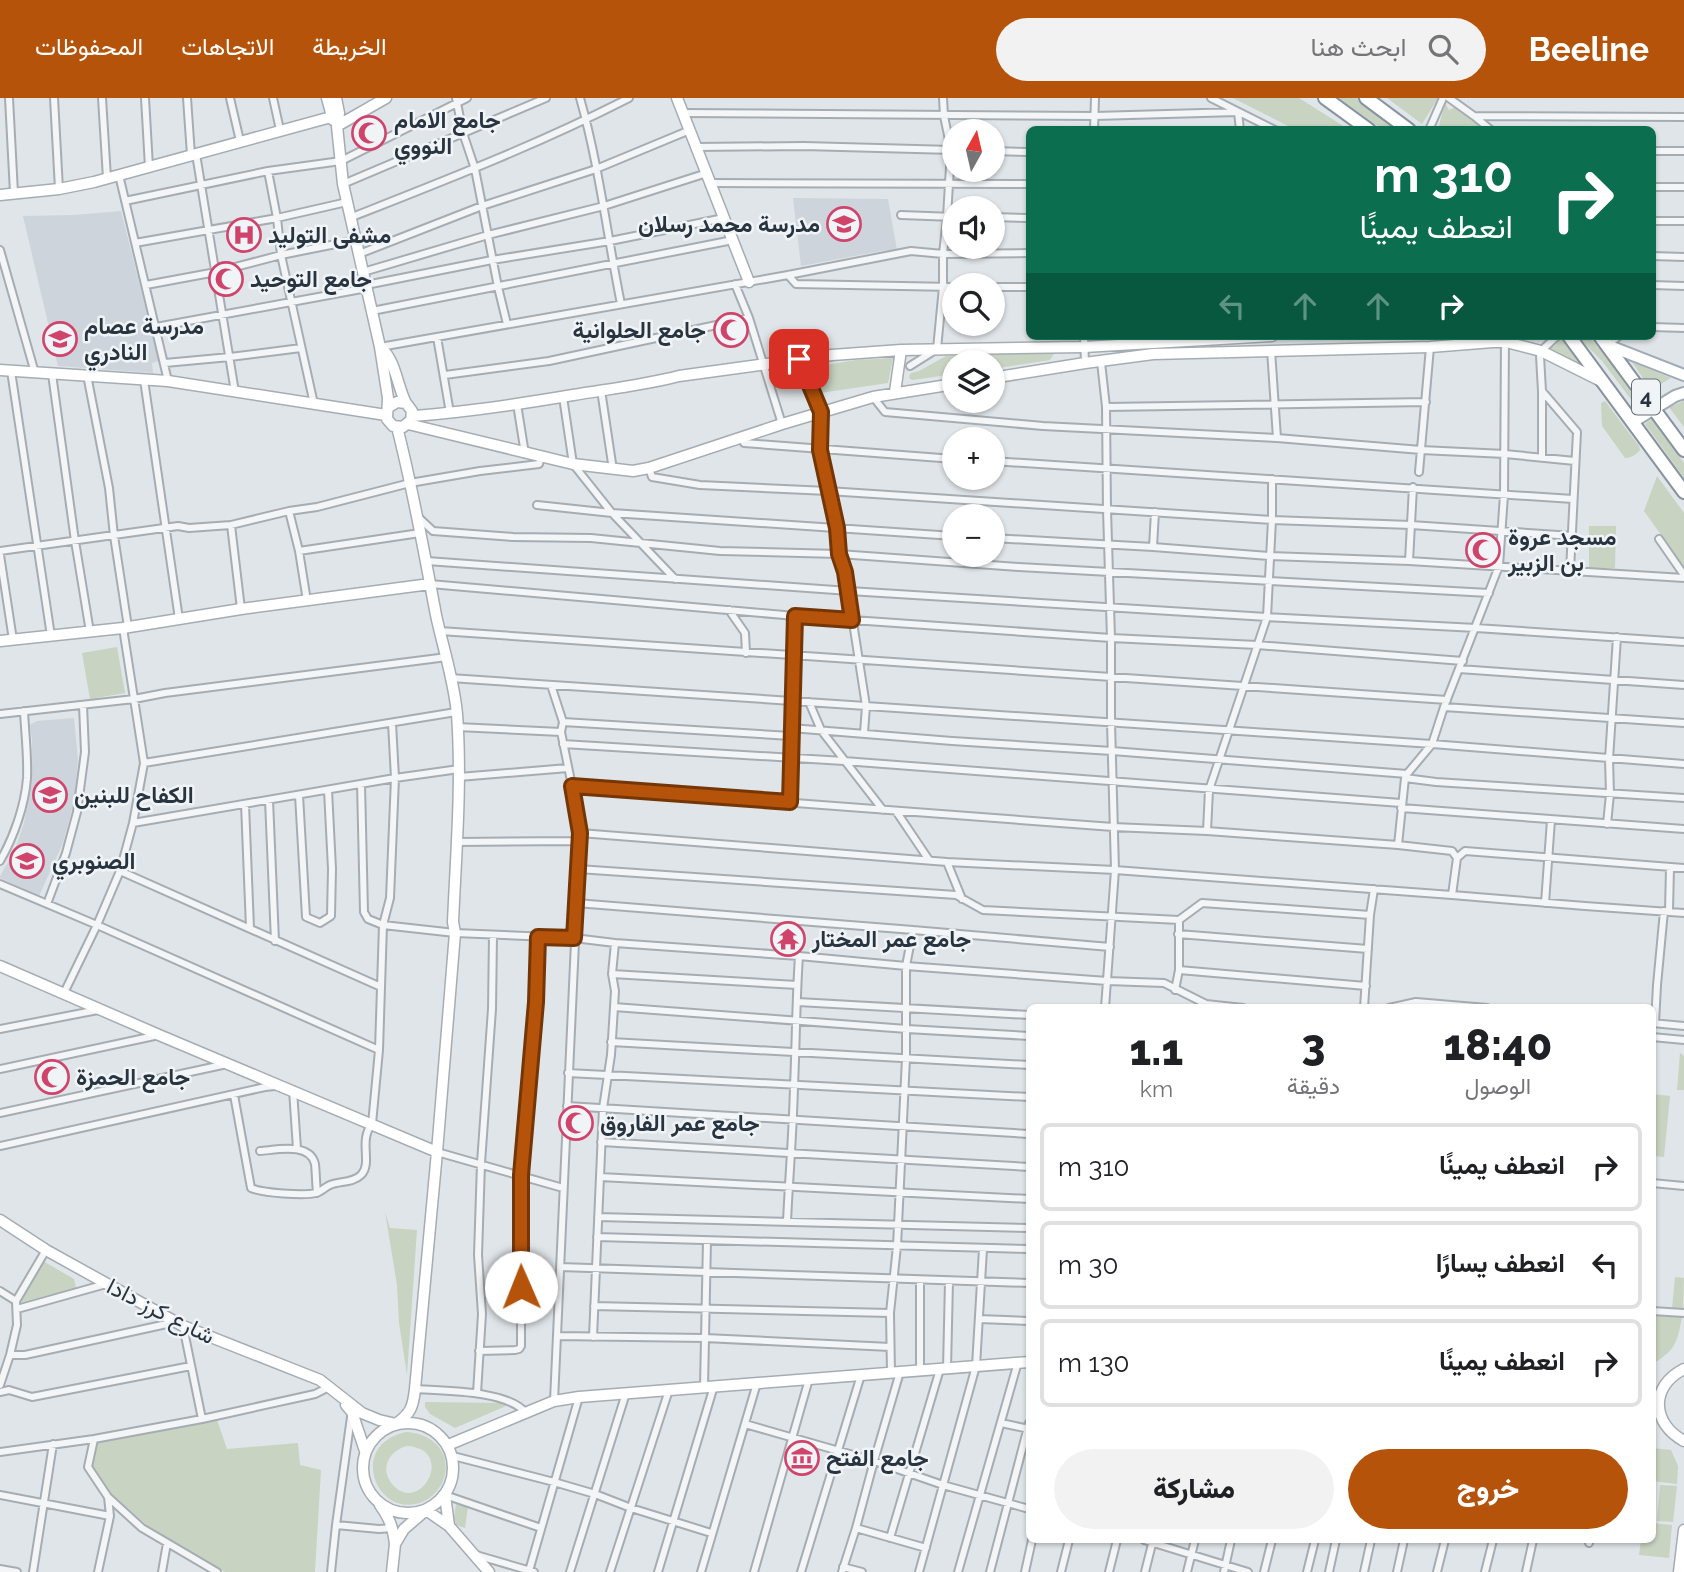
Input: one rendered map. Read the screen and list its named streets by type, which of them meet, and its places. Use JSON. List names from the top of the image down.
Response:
{
  "streets": {
    "highway": ["4"],
    "main road": ["شارع كرز دادا"]
  },
  "places": {
    "mosque": [
      "جامع الامام النووي",
      "جامع التوحيد",
      "جامع الحلوانية",
      "مسجد عروة بن الزبير",
      "جامع الحمزة",
      "جامع عمر الفاروق"
    ],
    "school or university": [
      "مدرسة محمد رسلان",
      "مدرسة عصام النادري",
      "الكفاح للبنين",
      "الصنوبري"
    ],
    "hospital": ["مشفى التوليد"],
    "temple": ["جامع عمر المختار"],
    "museum": ["جامع الفتح"]
  },
  "north": "top",
  "page": {
    "header": "Beeline",
    "search": "ابحث هنا",
    "nav": ["الخريطة", "الاتجاهات", "المحفوظات"],
    "map_buttons": ["+", "−"],
    "turn": ["310 m", "انعطف يمينًا"],
    "eta": [
      "18:40",
      "الوصول",
      "3",
      "دقيقة",
      "1.1",
      "km"
    ],
    "list": [
      {
        "name": "انعطف يمينًا",
        "value": "310 m"
      },
      {
        "name": "انعطف يسارًا",
        "value": "30 m"
      },
      {
        "name": "انعطف يمينًا",
        "value": "130 m"
      }
    ],
    "buttons": ["خروج", "مشاركة"]
  }
}
